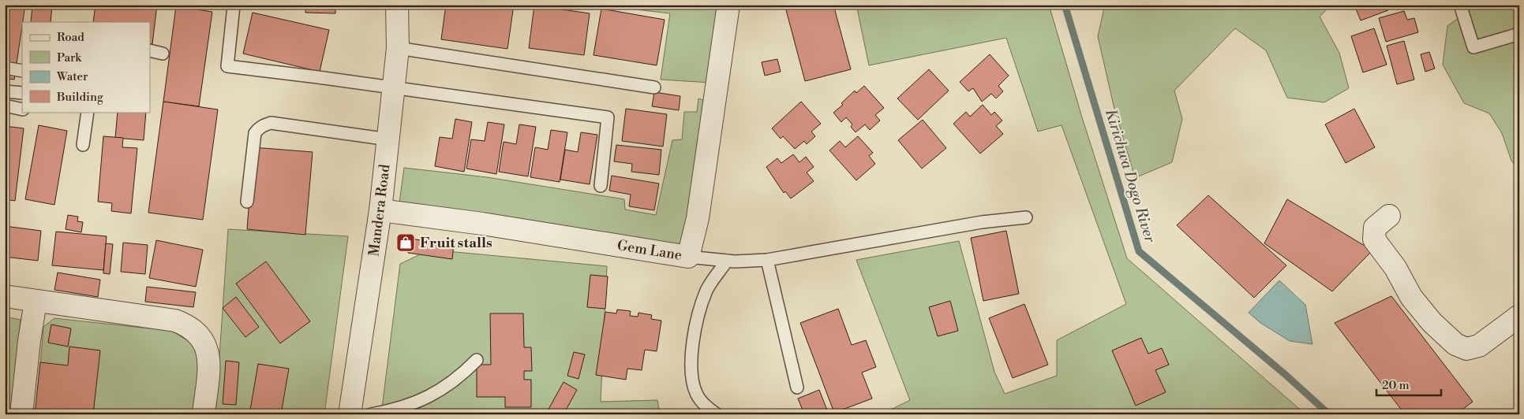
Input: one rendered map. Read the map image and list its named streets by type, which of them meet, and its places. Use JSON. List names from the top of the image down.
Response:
{
  "streets": {
    "street": ["Mandera Road", "Gem Lane"]
  },
  "crossings": [
    ["Mandera Road", "Gem Lane"]
  ],
  "water": ["Kirichwa Dogo River"],
  "places": {
    "shop": ["Fruit stalls"]
  },
  "legend": [
    "Road",
    "Park",
    "Water",
    "Building"
  ],
  "scale_bar": "20 m"
}
